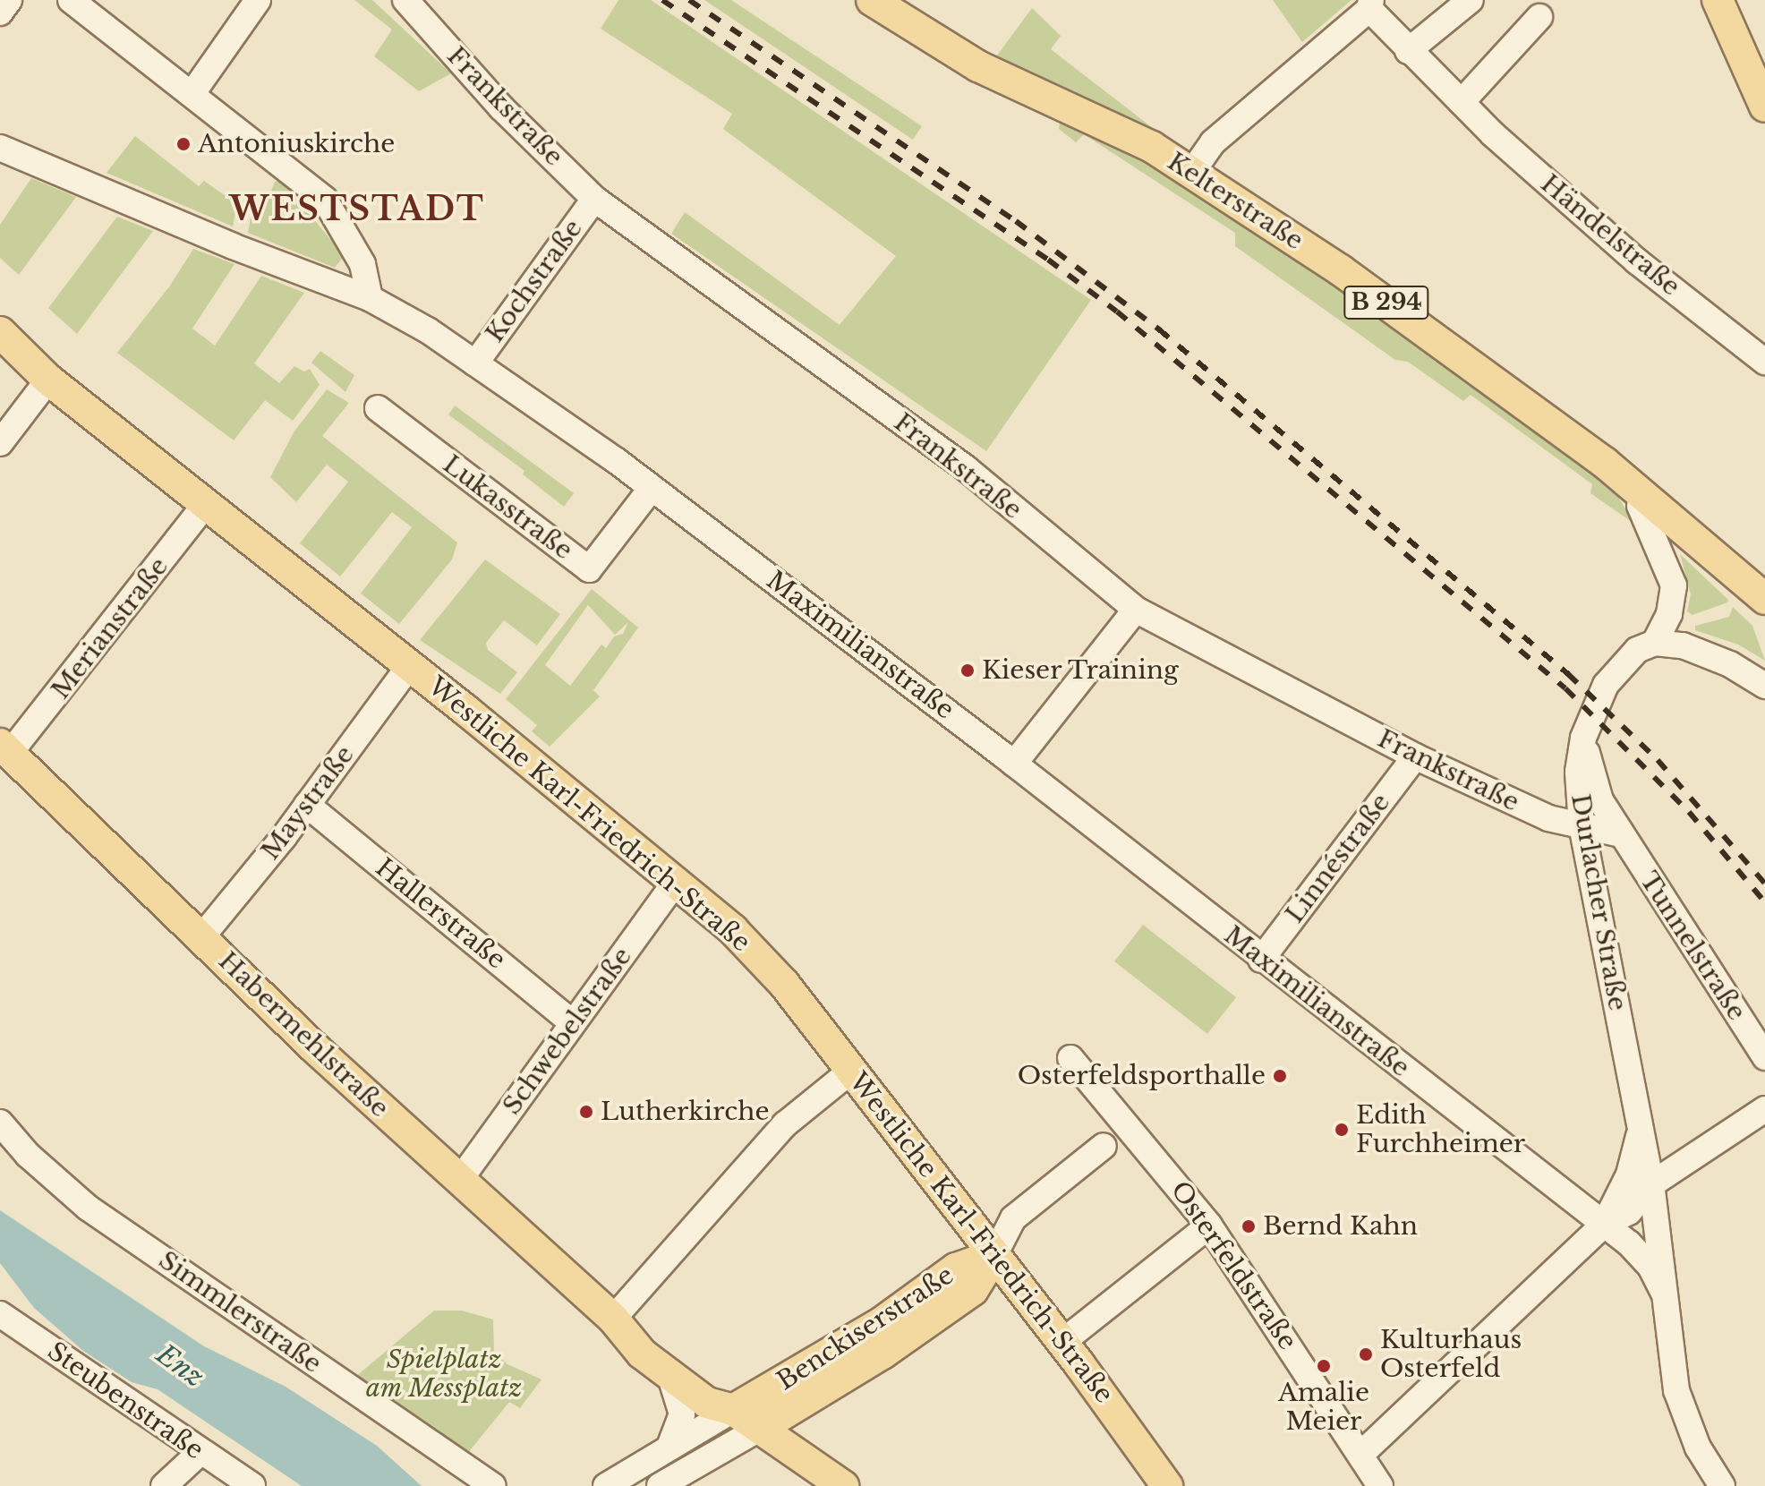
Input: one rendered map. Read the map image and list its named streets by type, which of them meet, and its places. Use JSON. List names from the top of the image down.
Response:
{
  "streets": {
    "main road": [
      "Kelterstraße",
      "B 294",
      "Westliche Karl-Friedrich-Straße",
      "Habermehlstraße",
      "Benckiserstraße"
    ],
    "street": [
      "Frankstraße",
      "Händelstraße",
      "Kochstraße",
      "Lukasstraße",
      "Merianstraße",
      "Maximilianstraße",
      "Maystraße",
      "Linnéstraße",
      "Durlacher Straße",
      "Hallerstraße",
      "Tunnelstraße",
      "Schwebelstraße",
      "Osterfeldstraße",
      "Simmlerstraße",
      "Steubenstraße"
    ]
  },
  "crossings": [
    ["Frankstraße", "Kochstraße"],
    ["Frankstraße", "Linnéstraße"],
    ["Frankstraße", "Durlacher Straße"],
    ["Kochstraße", "Maximilianstraße"],
    ["Lukasstraße", "Maximilianstraße"],
    ["Merianstraße", "Westliche Karl-Friedrich-Straße"],
    ["Merianstraße", "Habermehlstraße"],
    ["Maximilianstraße", "Linnéstraße"],
    ["Maximilianstraße", "Durlacher Straße"],
    ["Maystraße", "Westliche Karl-Friedrich-Straße"],
    ["Maystraße", "Hallerstraße"],
    ["Maystraße", "Habermehlstraße"],
    ["Westliche Karl-Friedrich-Straße", "Schwebelstraße"],
    ["Westliche Karl-Friedrich-Straße", "Benckiserstraße"],
    ["Durlacher Straße", "Tunnelstraße"],
    ["Hallerstraße", "Schwebelstraße"],
    ["Schwebelstraße", "Habermehlstraße"],
    ["Habermehlstraße", "Benckiserstraße"]
  ],
  "districts": ["WESTSTADT"],
  "water": ["Enz"],
  "parks": ["Spielplatz am Messplatz"],
  "places": [
    "Antoniuskirche",
    "Kieser Training",
    "Osterfeldsporthalle",
    "Lutherkirche",
    "Edith Furchheimer",
    "Bernd Kahn",
    "Kulturhaus Osterfeld",
    "Amalie Meier"
  ]
}
